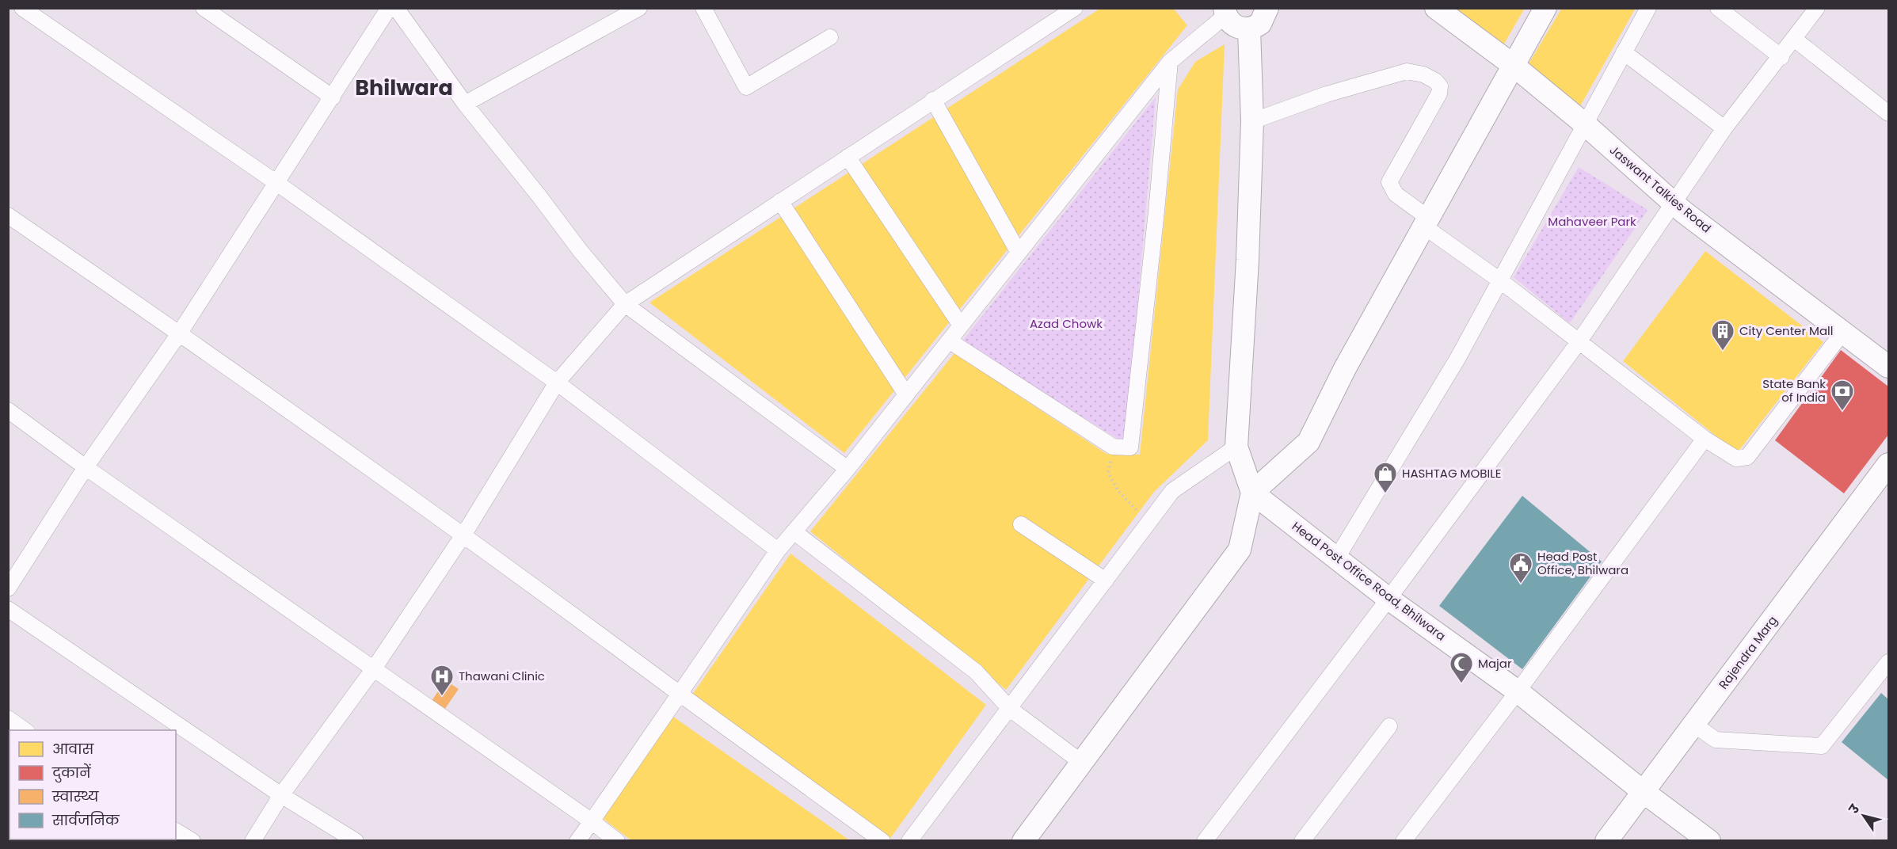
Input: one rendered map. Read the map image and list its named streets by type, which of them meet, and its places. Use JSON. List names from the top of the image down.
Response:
{
  "streets": {
    "street": ["Jaswant Talkies Road", "Head Post Office Road, Bhilwara", "Rajendra Marg"]
  },
  "crossings": [
    ["Head Post Office Road, Bhilwara", "Rajendra Marg"]
  ],
  "districts": ["Bhilwara"],
  "parks": ["Mahaveer Park", "Azad Chowk"],
  "places": {
    "building": ["City Center Mall"],
    "bank": ["State Bank of India"],
    "shop": ["HASHTAG MOBILE"],
    "public building": ["Head Post Office, Bhilwara"],
    "mosque": ["Majar"],
    "hospital": ["Thawani Clinic"]
  },
  "legend": [
    "आवास",
    "दुकानें",
    "स्वास्थ्य",
    "सार्वजनिक"
  ],
  "north": "top left"
}
